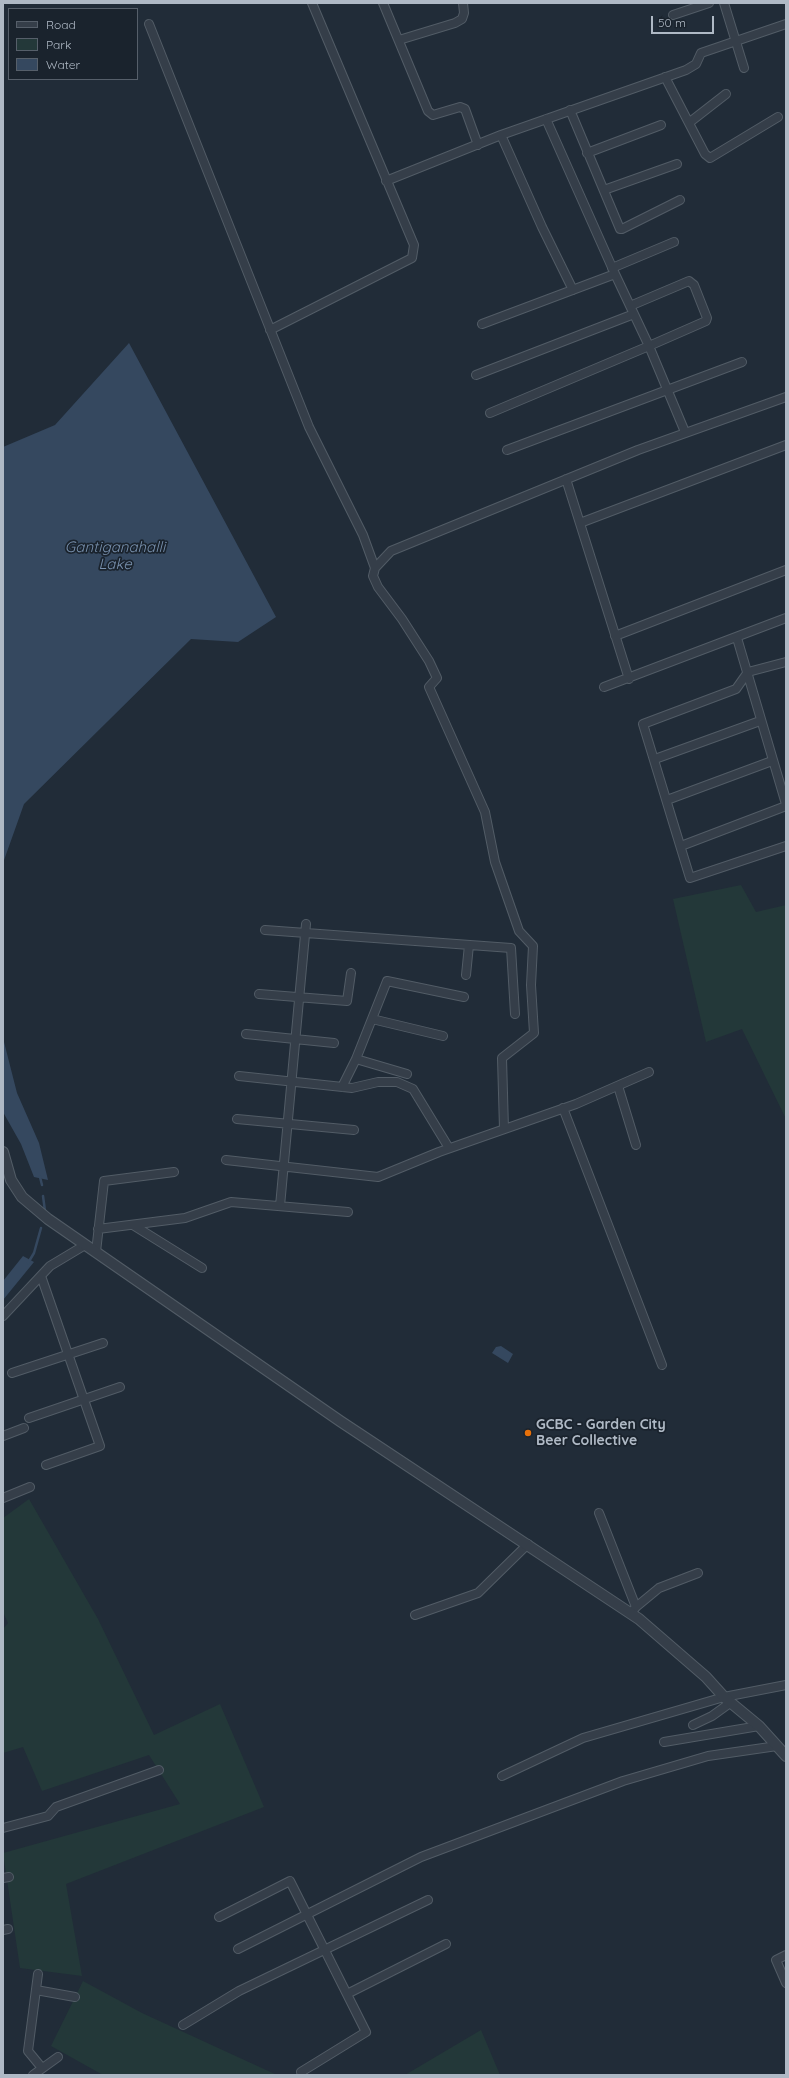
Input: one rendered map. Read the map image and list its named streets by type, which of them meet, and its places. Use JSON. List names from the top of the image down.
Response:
{
  "water": ["Gantiganahalli Lake"],
  "places": ["GCBC - Garden City Beer Collective"],
  "legend": ["Road", "Park", "Water"],
  "scale_bar": "50 m"
}
